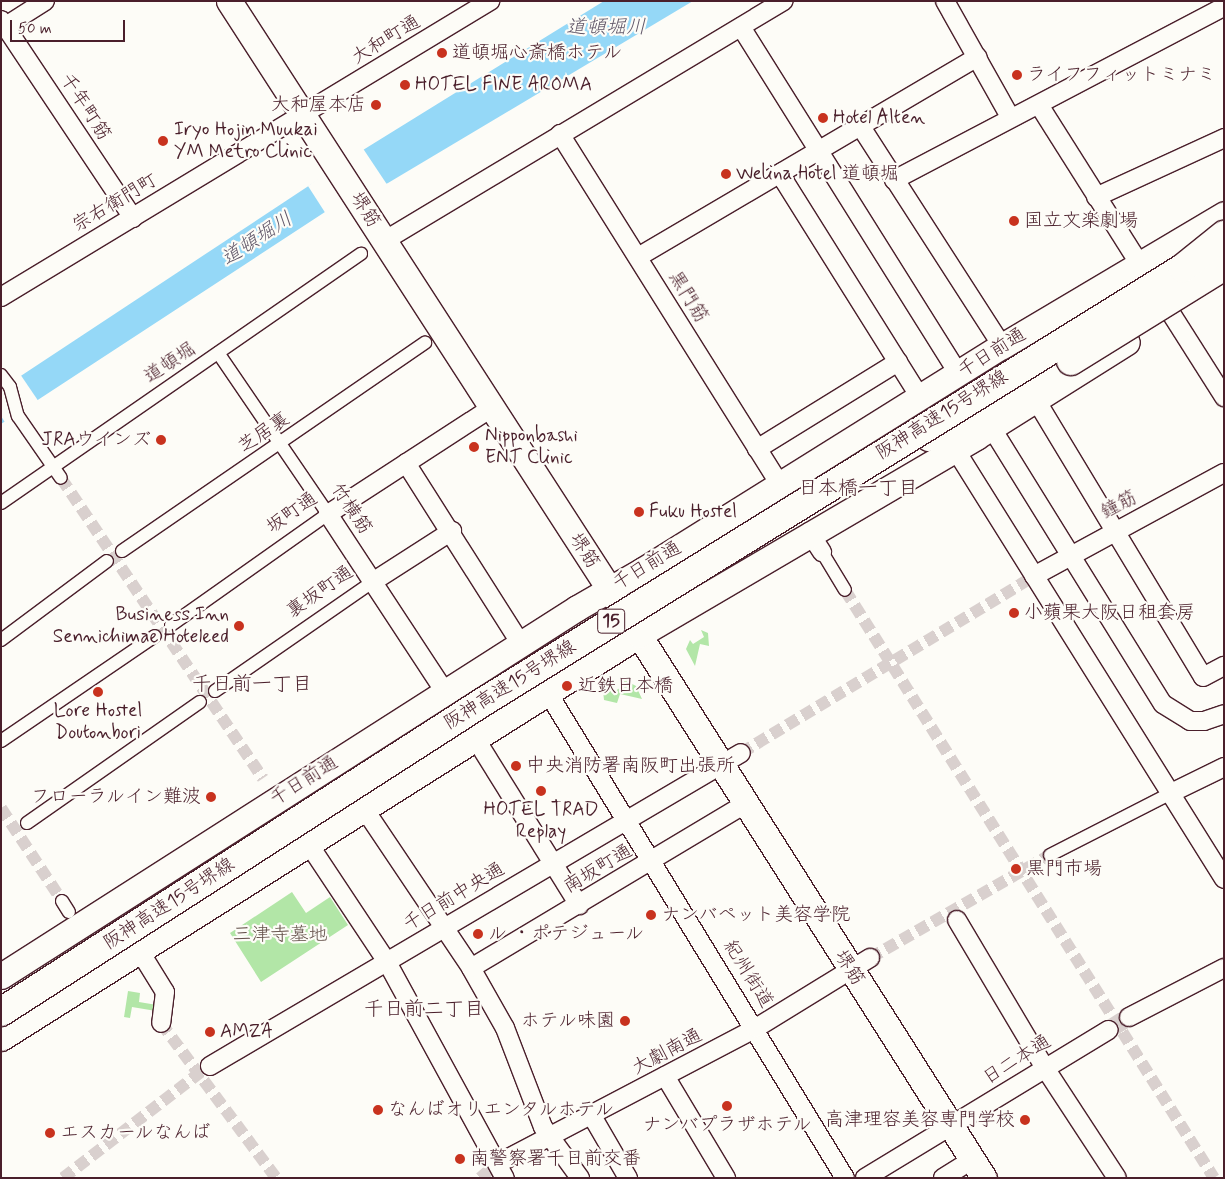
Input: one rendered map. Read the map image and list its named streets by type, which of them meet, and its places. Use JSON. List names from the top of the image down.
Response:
{
  "streets": {
    "highway": ["阪神高速15号堺線", "15"],
    "main road": ["堺筋", "千日前通"],
    "street": [
      "大和町通",
      "千年町筋",
      "宗右衛門町",
      "黒門筋",
      "道頓堀",
      "芝居裏",
      "鐘筋",
      "竹横筋",
      "坂町通",
      "裏坂町通",
      "南坂町通",
      "千日前中央通",
      "紀州街道",
      "大劇南通",
      "日二本通"
    ]
  },
  "crossings": [
    ["大和町通", "宗右衛門町"],
    ["大和町通", "堺筋"],
    ["千年町筋", "宗右衛門町"],
    ["宗右衛門町", "堺筋"],
    ["堺筋", "千日前通"],
    ["堺筋", "坂町通"],
    ["堺筋", "南坂町通"],
    ["堺筋", "千日前中央通"],
    ["堺筋", "大劇南通"],
    ["堺筋", "日二本通"],
    ["黒門筋", "千日前通"],
    ["千日前通", "竹横筋"],
    ["道頓堀", "竹横筋"],
    ["芝居裏", "竹横筋"],
    ["竹横筋", "坂町通"],
    ["竹横筋", "裏坂町通"],
    ["南坂町通", "紀州街道"],
    ["千日前中央通", "紀州街道"],
    ["紀州街道", "大劇南通"]
  ],
  "districts": ["日本橋一丁目", "千日前一丁目", "千日前二丁目"],
  "water": ["道頓堀川"],
  "parks": ["三津寺墓地"],
  "places": [
    "道頓堀心斎橋ホテル",
    "ライフフィットミナミ",
    "HOTEL FINE AROMA",
    "大和屋本店",
    "Hotel Alten",
    "Iryo Hojin Muukai YM Metro Clinic",
    "Welina Hotel 道頓堀",
    "国立文楽劇場",
    "JRAウインズ",
    "Nipponbashi ENT Clinic",
    "Fuku Hostel",
    "小蘋果大阪日租套房",
    "Business Inn Sennichimae Hoteleed",
    "近鉄日本橋",
    "Lore Hostel Doutonbori",
    "中央消防署南阪町出張所",
    "HOTEL TRAD Replay",
    "フローラルイン難波",
    "黒門市場",
    "ナンバペット美容学院",
    "ル ・ポテジュール",
    "ホテル味園",
    "AMZA",
    "ナンバプラザホテル",
    "なんばオリエンタルホテル",
    "高津理容美容専門学校",
    "エスカールなんば",
    "南警察署千日前交番"
  ],
  "scale_bar": "50 m"
}
